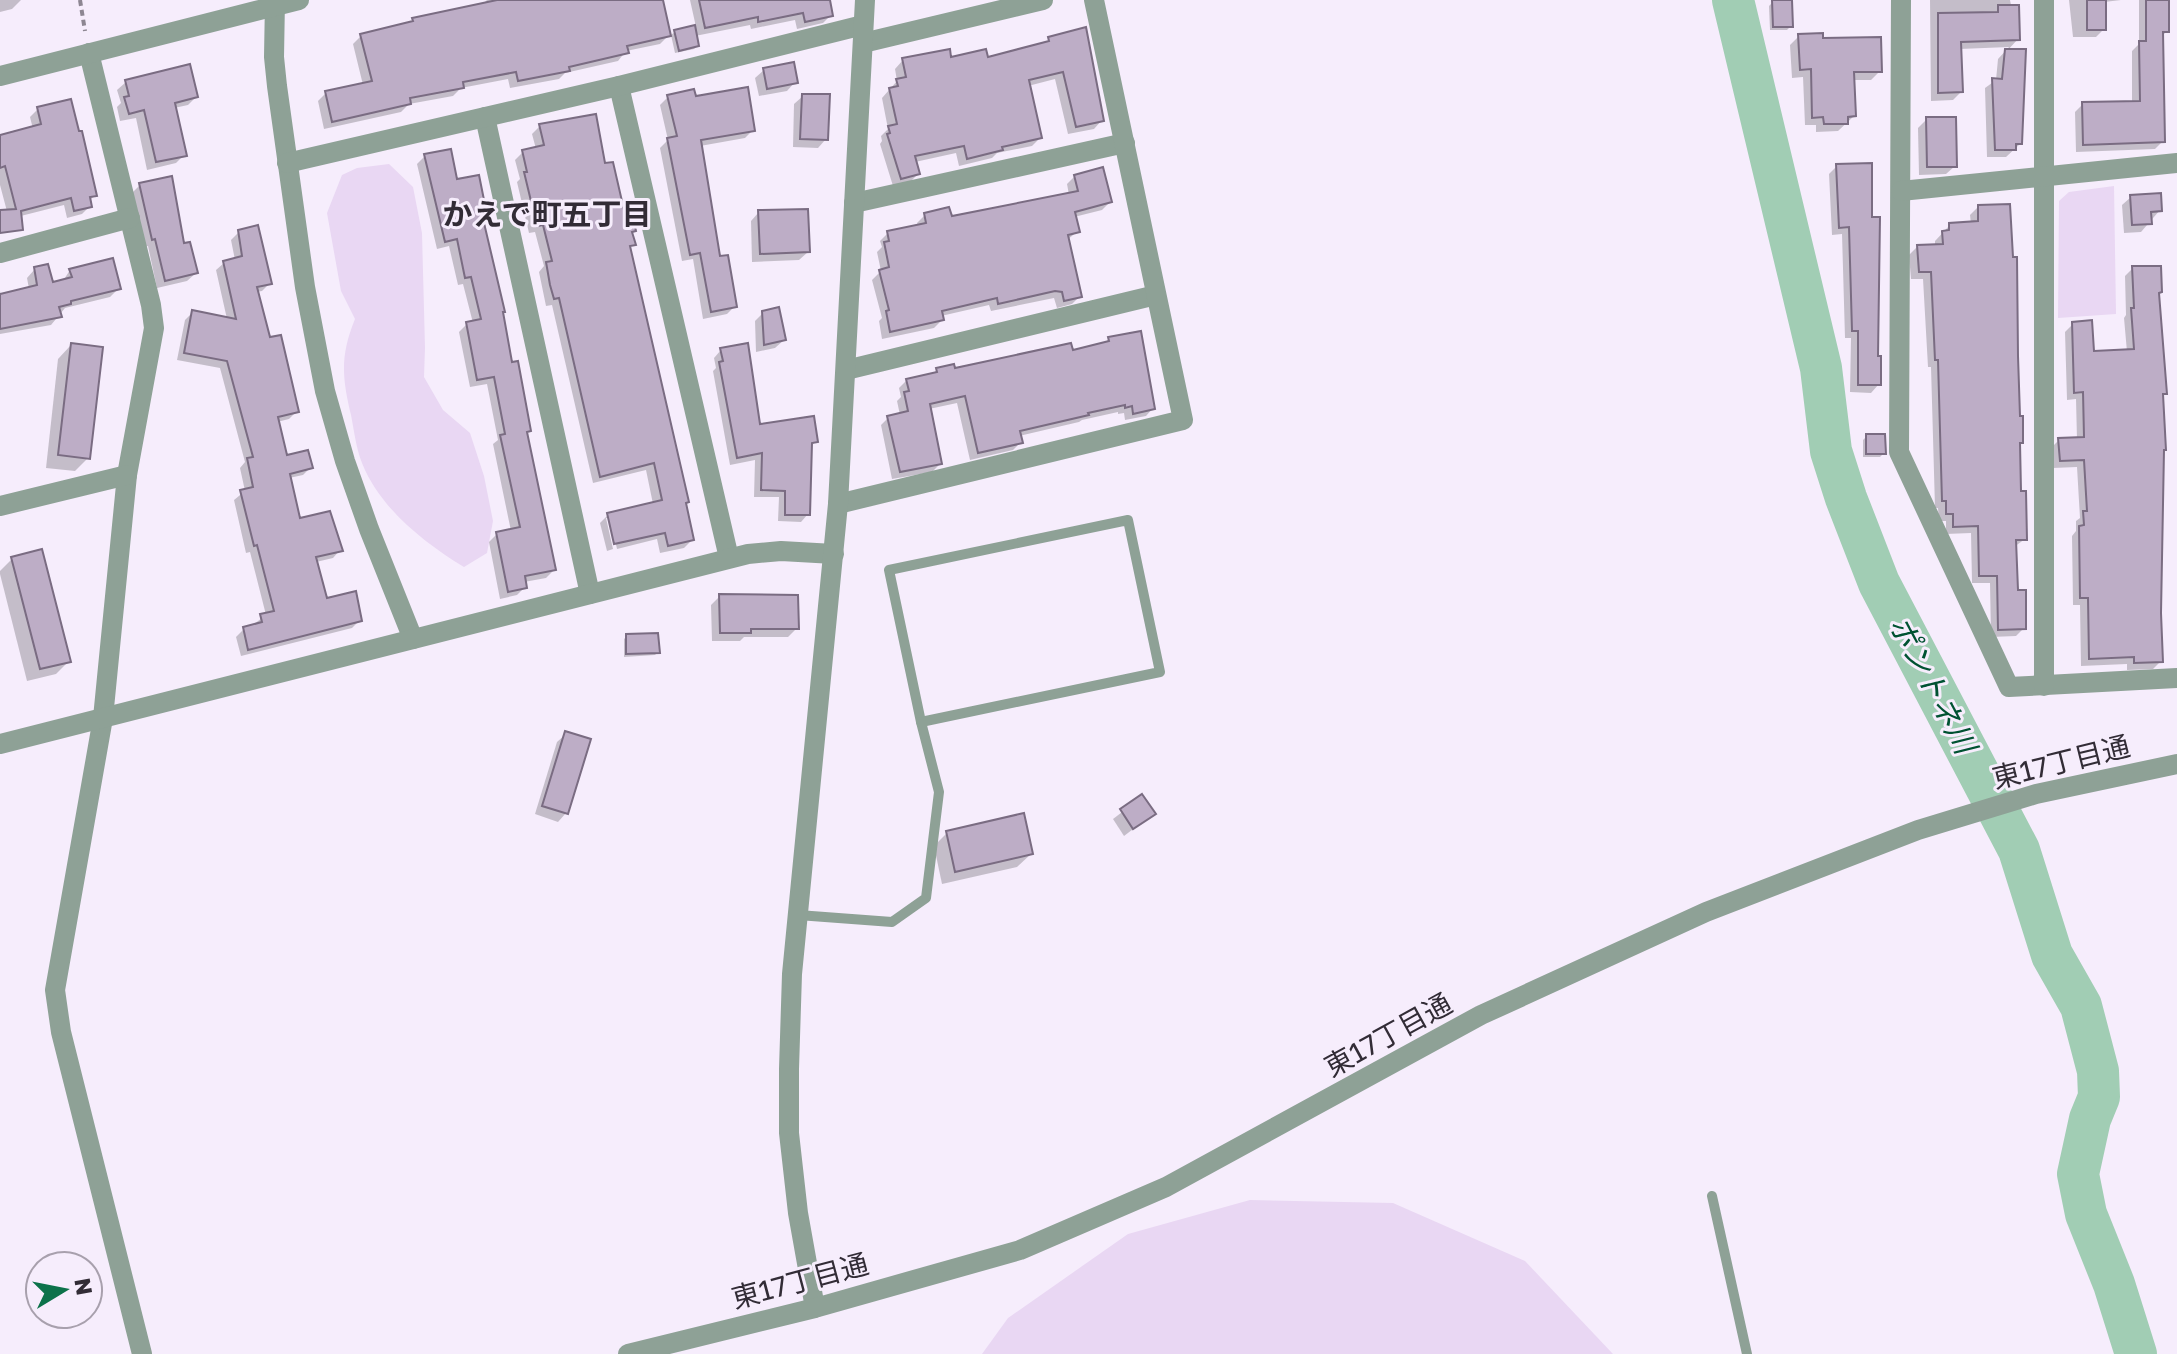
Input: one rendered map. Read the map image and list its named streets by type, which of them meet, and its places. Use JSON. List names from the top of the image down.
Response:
{
  "streets": {
    "street": ["東17丁目通"]
  },
  "districts": ["かえで町五丁目"],
  "water": ["ポントネ川"],
  "north": "right"
}
